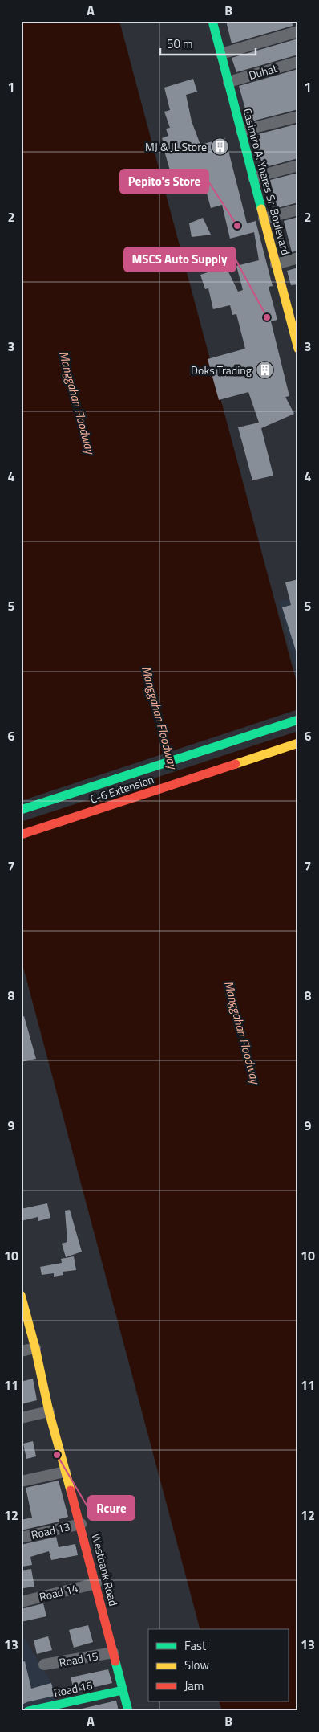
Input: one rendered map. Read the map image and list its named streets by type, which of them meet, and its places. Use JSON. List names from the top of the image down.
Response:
{
  "streets": {
    "main road": [
      "Casimiro A. Ynares Sr. Boulevard",
      "C-6 Extension",
      "Westbank Road",
      "Road 16"
    ],
    "street": [
      "Duhat",
      "Road 13",
      "Road 14",
      "Road 15"
    ]
  },
  "crossings": [
    ["Duhat", "Casimiro A. Ynares Sr. Boulevard"],
    ["Road 13", "Westbank Road"],
    ["Westbank Road", "Road 14"],
    ["Westbank Road", "Road 15"],
    ["Westbank Road", "Road 16"]
  ],
  "water": ["Manggahan Floodway"],
  "places": {
    "building": ["MJ & JL Store", "Doks Trading"],
    "other": ["Pepito's Store", "MSCS Auto Supply", "Rcure"]
  },
  "legend": ["Fast", "Slow", "Jam"],
  "scale_bar": "50 m",
  "grid": {
    "columns": ["A", "B"],
    "rows": [
      "1",
      "2",
      "3",
      "4",
      "5",
      "6",
      "7",
      "8",
      "9",
      "10",
      "11",
      "12",
      "13"
    ]
  }
}
